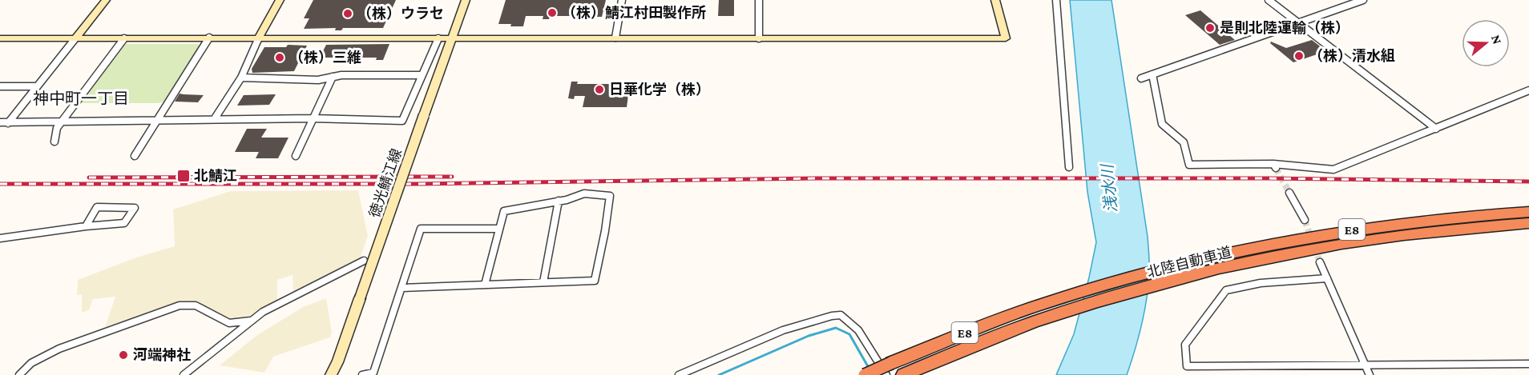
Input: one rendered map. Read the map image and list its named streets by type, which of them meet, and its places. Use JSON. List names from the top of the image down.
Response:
{
  "streets": {
    "highway": ["E8", "北陸自動車道"],
    "street": ["徳光鯖江線"]
  },
  "districts": ["神中町一丁目"],
  "water": ["浅水川"],
  "places": {
    "other": [
      "（株）鯖江村田製作所",
      "（株）ウラセ",
      "是則北陸運輸（株）",
      "（株）清水組",
      "（株）三維",
      "日華化学（株）",
      "河端神社"
    ],
    "transit": ["北鯖江"]
  },
  "north": "right"
}
